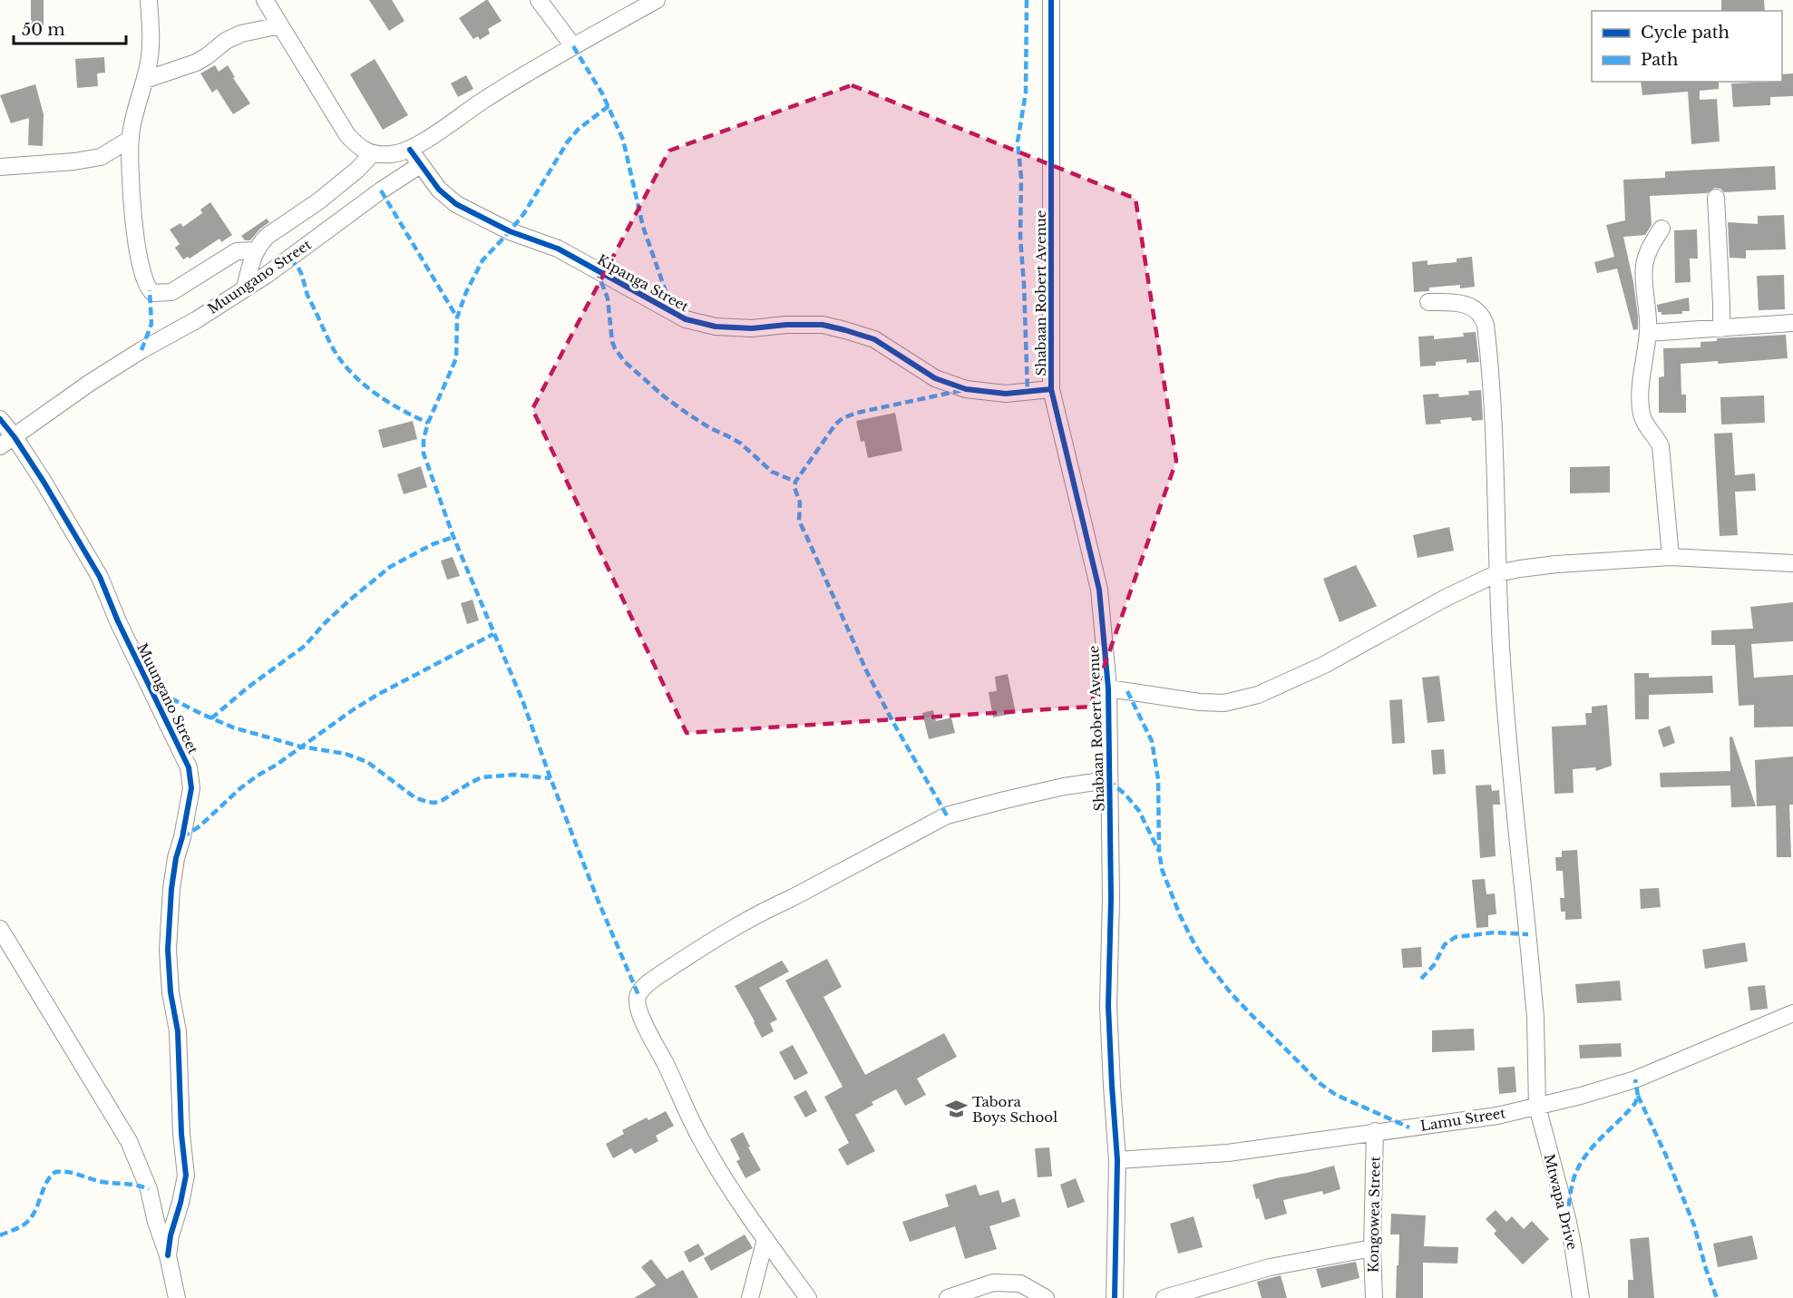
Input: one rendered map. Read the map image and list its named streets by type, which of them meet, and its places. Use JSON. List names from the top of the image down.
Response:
{
  "streets": {
    "street": [
      "Muungano Street",
      "Kipanga Street",
      "Shabaan Robert Avenue",
      "Lamu Street",
      "Mtwapa Drive",
      "Kongowea Street"
    ]
  },
  "crossings": [
    ["Muungano Street", "Kipanga Street"],
    ["Kipanga Street", "Shabaan Robert Avenue"],
    ["Shabaan Robert Avenue", "Lamu Street"],
    ["Lamu Street", "Mtwapa Drive"],
    ["Lamu Street", "Kongowea Street"]
  ],
  "places": {
    "school or university": ["Tabora Boys School"]
  },
  "legend": ["Cycle path", "Path"],
  "scale_bar": "50 m"
}
